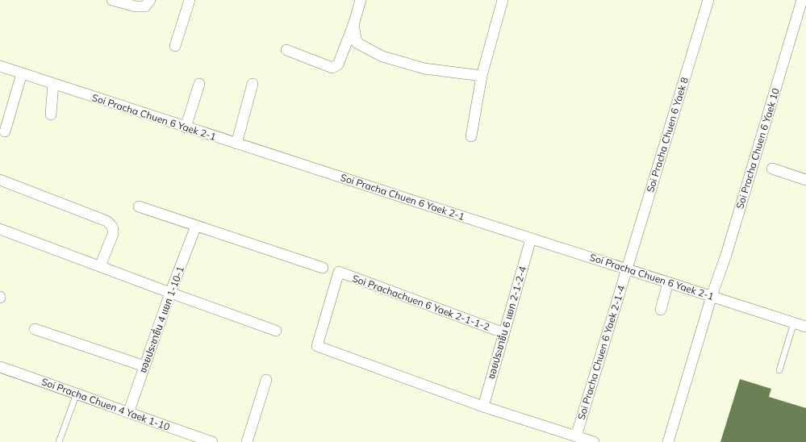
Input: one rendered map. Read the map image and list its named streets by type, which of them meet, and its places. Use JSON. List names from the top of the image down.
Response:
{
  "streets": {
    "street": [
      "Soi Pracha Chuen 6 Yaek 2-1",
      "Soi Pracha Chuen 6 Yaek 8",
      "Soi Pracha Chuen 6 Yaek 10",
      "Soi Prachachuen 6 Yaek 2-1-1-2",
      "ซอยประชาชื่น 4 แยก 1-10-1",
      "ซอยประชาชื่น 6 แยก 2-1-2-4",
      "Soi Pracha Chuen 6 Yaek 2-1-4",
      "Soi Pracha Chuen 4 Yaek 1-10"
    ]
  },
  "crossings": [
    ["Soi Pracha Chuen 6 Yaek 2-1", "Soi Pracha Chuen 6 Yaek 8"],
    ["Soi Pracha Chuen 6 Yaek 2-1", "Soi Pracha Chuen 6 Yaek 10"],
    ["Soi Pracha Chuen 6 Yaek 2-1", "ซอยประชาชื่น 6 แยก 2-1-2-4"],
    ["Soi Pracha Chuen 6 Yaek 2-1", "Soi Pracha Chuen 6 Yaek 2-1-4"],
    ["Soi Pracha Chuen 6 Yaek 8", "Soi Pracha Chuen 6 Yaek 2-1-4"],
    ["Soi Prachachuen 6 Yaek 2-1-1-2", "ซอยประชาชื่น 6 แยก 2-1-2-4"],
    ["ซอยประชาชื่น 4 แยก 1-10-1", "Soi Pracha Chuen 4 Yaek 1-10"]
  ]
}
